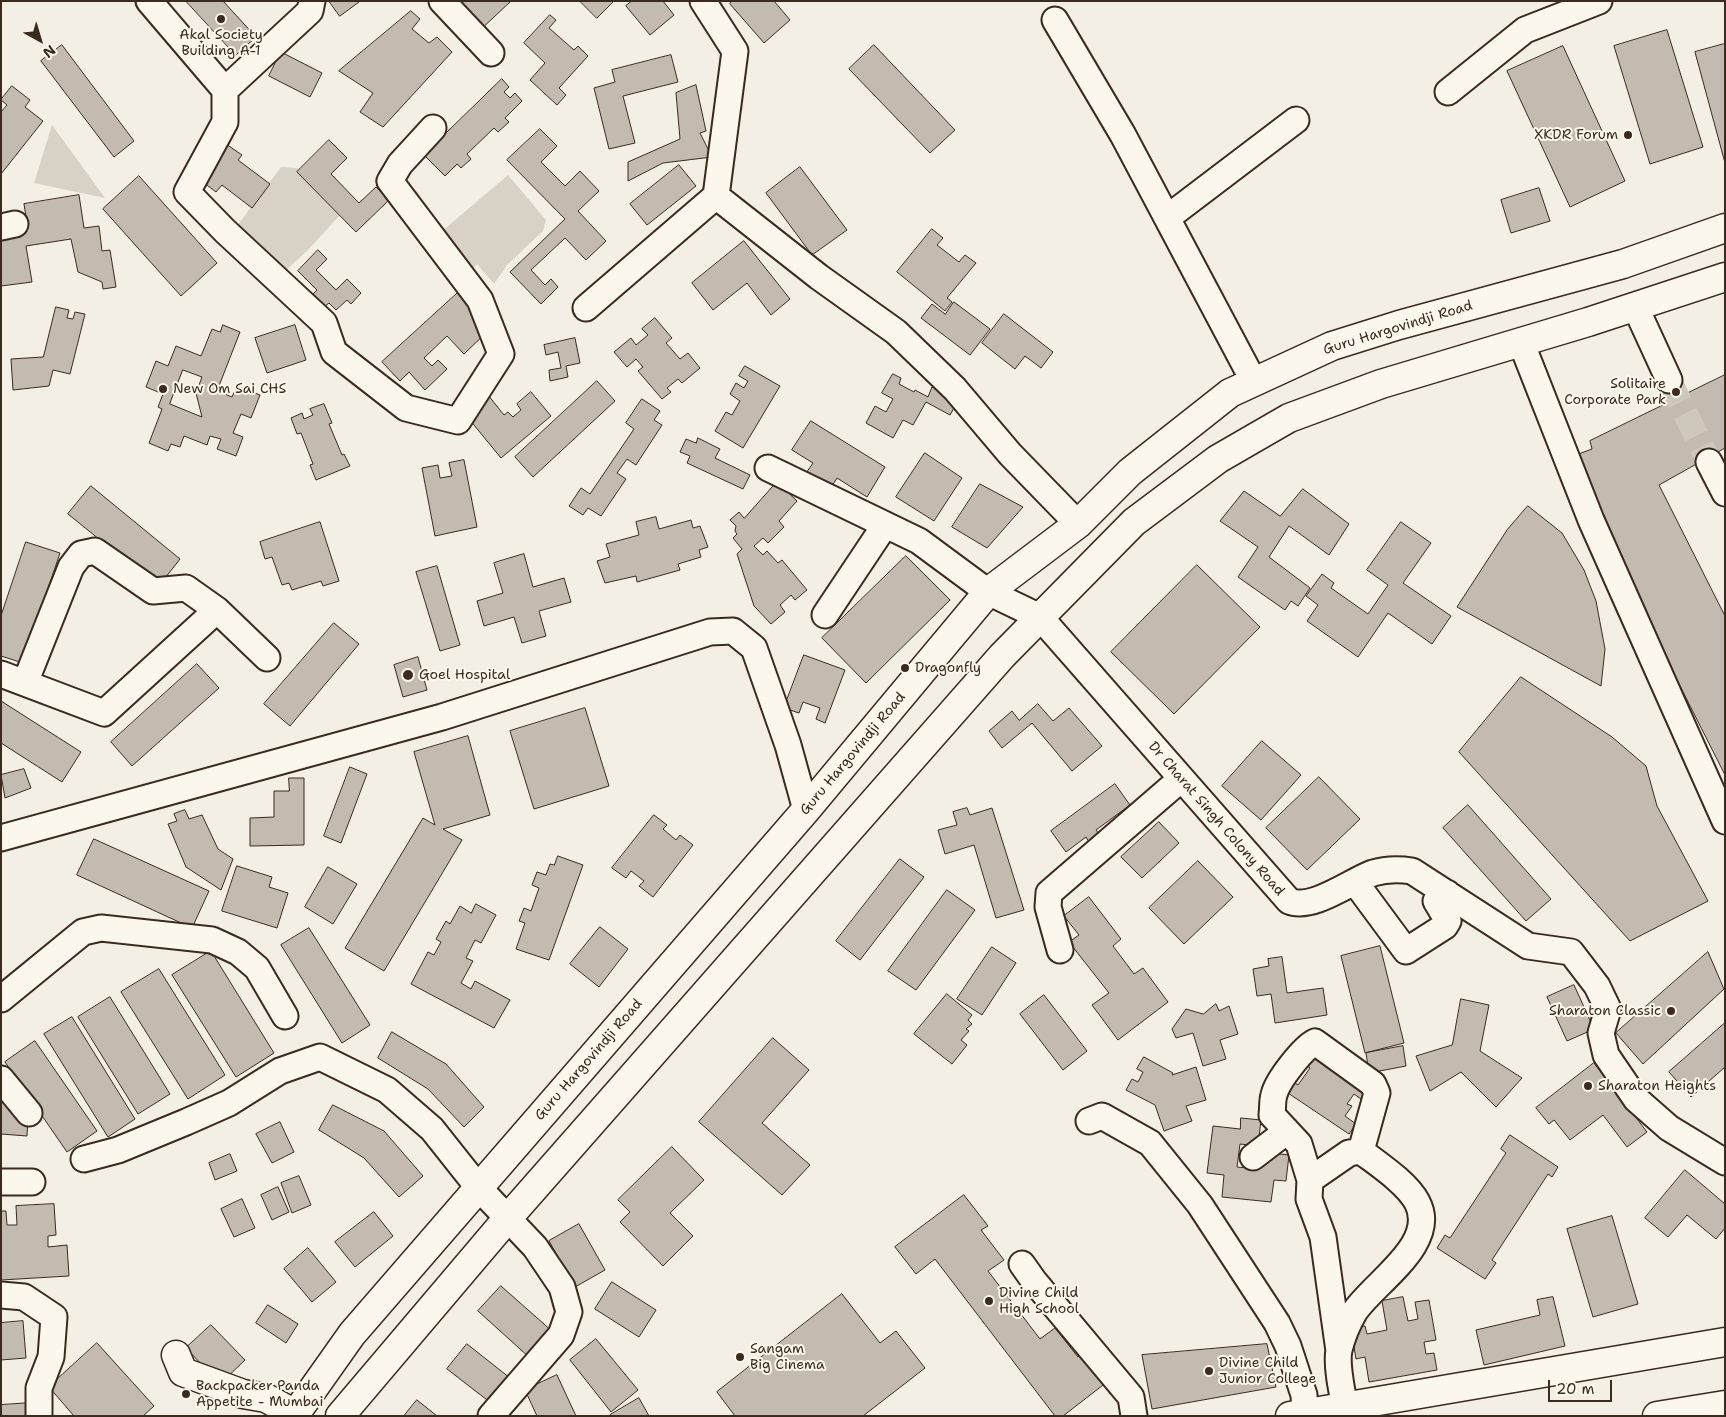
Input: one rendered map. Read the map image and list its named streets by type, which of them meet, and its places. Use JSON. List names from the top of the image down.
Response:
{
  "streets": {
    "main road": ["Guru Hargovindji Road"],
    "street": ["Dr Charat Singh Colony Road"]
  },
  "crossings": [
    ["Guru Hargovindji Road", "Dr Charat Singh Colony Road"]
  ],
  "places": [
    "Akal Society Building A-1",
    "XKDR Forum",
    "New Om Sai CHS",
    "Solitaire Corporate Park",
    "Dragonfly",
    "Goel Hospital",
    "Sharaton Classic",
    "Sharaton Heights",
    "Divine Child High School",
    "Sangam Big Cinema",
    "Divine Child Junior College",
    "Backpacker Panda Appetite - Mumbai"
  ],
  "scale_bar": "20 m",
  "north": "bottom right"
}
